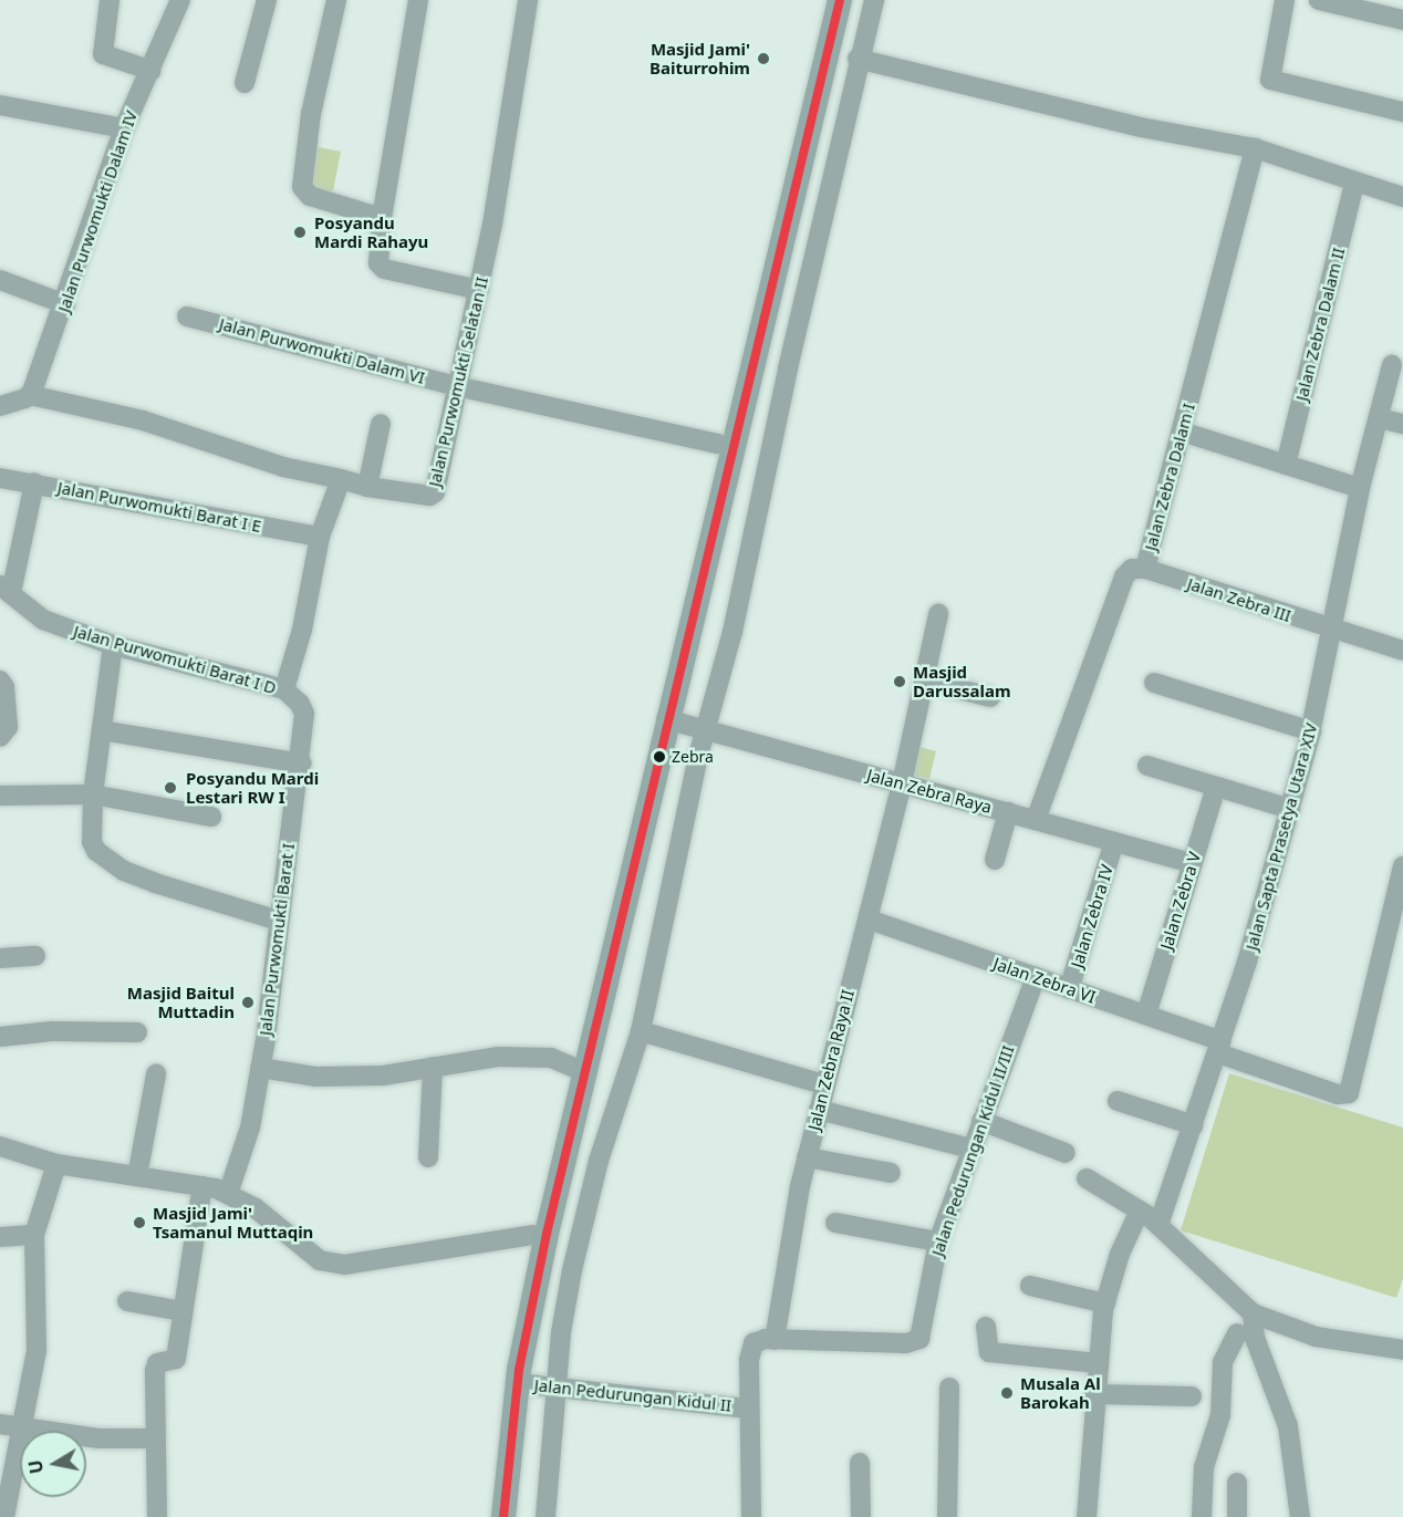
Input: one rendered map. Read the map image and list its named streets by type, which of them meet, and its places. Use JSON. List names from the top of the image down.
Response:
{
  "streets": {
    "street": [
      "Jalan Purwomukti Dalam IV",
      "Jalan Zebra Dalam II",
      "Jalan Purwomukti Dalam VI",
      "Jalan Purwomukti Selatan II",
      "Jalan Zebra Dalam I",
      "Jalan Purwomukti Barat I E",
      "Jalan Zebra III",
      "Jalan Purwomukti Barat I D",
      "Jalan Zebra Raya",
      "Jalan Sapta Prasetya Utara XIV",
      "Jalan Zebra V",
      "Jalan Zebra IV",
      "Jalan Purwomukti Barat I",
      "Jalan Zebra VI",
      "Jalan Zebra Raya II",
      "Jalan Pedurungan Kidul II/III",
      "Jalan Pedurungan Kidul II"
    ]
  },
  "crossings": [
    ["Jalan Purwomukti Dalam IV", "Jalan Purwomukti Selatan II"],
    ["Jalan Purwomukti Dalam VI", "Jalan Purwomukti Selatan II"],
    ["Jalan Zebra Dalam I", "Jalan Zebra III"],
    ["Jalan Zebra Dalam I", "Jalan Zebra Raya"],
    ["Jalan Zebra III", "Jalan Sapta Prasetya Utara XIV"],
    ["Jalan Purwomukti Barat I D", "Jalan Purwomukti Barat I"],
    ["Jalan Zebra Raya", "Jalan Zebra V"],
    ["Jalan Zebra Raya", "Jalan Zebra IV"],
    ["Jalan Zebra Raya", "Jalan Zebra Raya II"],
    ["Jalan Sapta Prasetya Utara XIV", "Jalan Zebra VI"],
    ["Jalan Zebra V", "Jalan Zebra VI"],
    ["Jalan Zebra IV", "Jalan Zebra VI"],
    ["Jalan Zebra VI", "Jalan Zebra Raya II"],
    ["Jalan Zebra VI", "Jalan Pedurungan Kidul II/III"],
    ["Jalan Zebra Raya II", "Jalan Pedurungan Kidul II/III"],
    ["Jalan Zebra Raya II", "Jalan Pedurungan Kidul II"],
    ["Jalan Pedurungan Kidul II/III", "Jalan Pedurungan Kidul II"]
  ],
  "places": [
    "Masjid Jami' Baiturrohim",
    "Posyandu Mardi Rahayu",
    "Masjid Darussalam",
    "Zebra",
    "Posyandu Mardi Lestari RW I",
    "Masjid Baitul Muttadin",
    "Masjid Jami' Tsamanul Muttaqin",
    "Musala Al Barokah"
  ],
  "north": "left"
}
